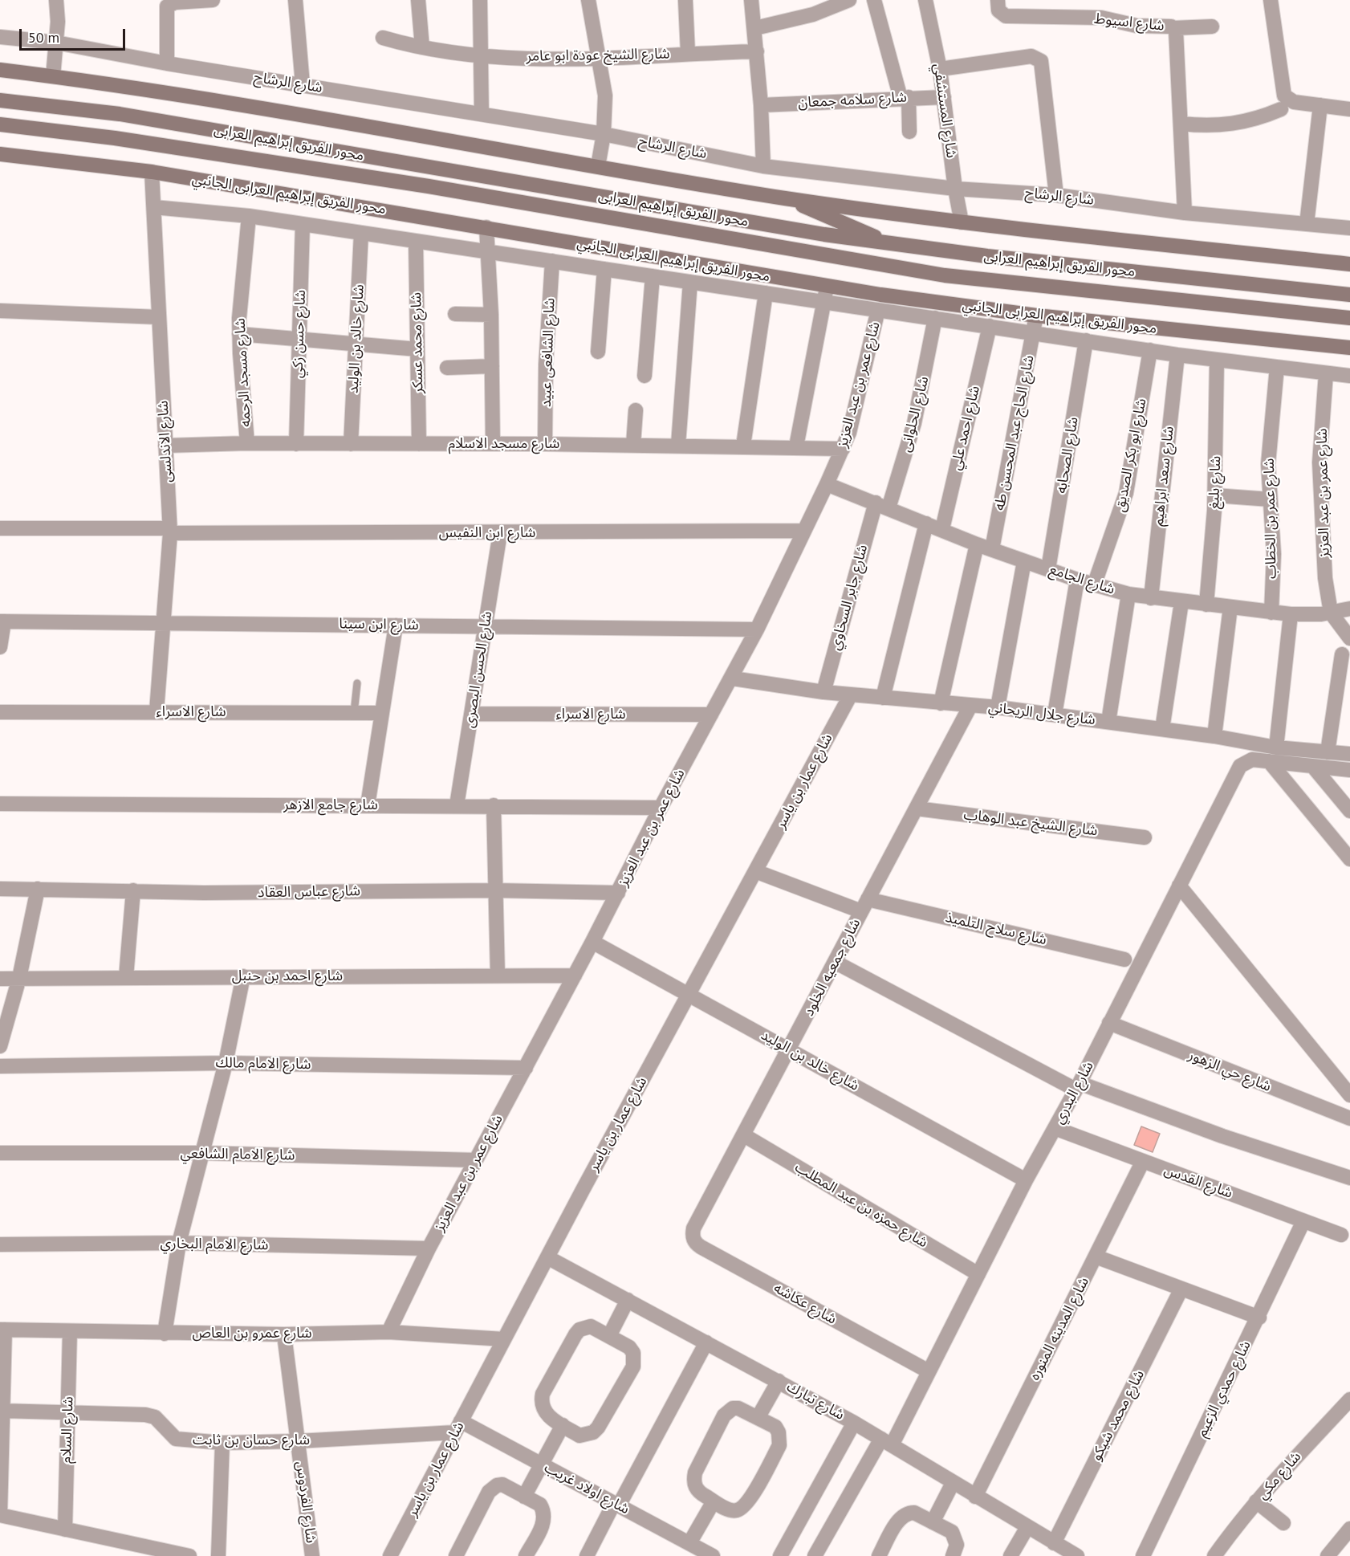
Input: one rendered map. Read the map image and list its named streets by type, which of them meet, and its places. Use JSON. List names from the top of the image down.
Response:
{
  "streets": {
    "main road": ["محور الفريق إبراهيم العرابى", "محور الفريق إبراهيم العرابى الجانبي"],
    "street": [
      "شارع اسيوط",
      "شارع الشيخ عودة ابو عامر",
      "شارع الرشاح",
      "شارع سلامه جمعان",
      "شارع المستشفي",
      "شارع حسن زكي",
      "شارع خالد بن الوليد",
      "شارع محمد عسكر",
      "شارع الشافعى عبيد",
      "شارع مسجد الرحمه",
      "شارع عمر بن عبد العزيز",
      "شارع الحلوانى",
      "شارع احمد علي",
      "شارع الحاج عبد المحسن طه",
      "شارع الاندلسى",
      "شارع مسجد الاسلام",
      "شارع الصحابه",
      "شارع ابو بكر الصديق",
      "شارع سعد ابراهيم",
      "شارع بليغ",
      "شارع عمر بن الخطاب",
      "شارع ابن النفيس",
      "شارع الجامع",
      "شارع جابر السخاوي",
      "شارع ابن سينا",
      "شارع الحسن البصرى",
      "شارع الاسراء",
      "شارع جلال الريحاني",
      "شارع عمار بن ياسر",
      "شارع جامع الازهر",
      "شارع الشيخ عبد الوهاب",
      "شارع عباس العقاد",
      "شارع سلاح التلميذ",
      "شارع جمعيه الخلود",
      "شارع احمد بن حنبل",
      "شارع الامام مالك",
      "شارع حي الزهور",
      "شارع البدري",
      "شارع الامام الشافعي",
      "شارع القدس",
      "شارع حمزه بن عبد المطلب",
      "شارع الامام البخاري",
      "شارع عكاشه",
      "شارع المدينه المنوره",
      "شارع عمرو بن العاص",
      "شارع حمدي الزعيم",
      "شارع تبارك",
      "شارع محمد شيكو",
      "شارع السلام",
      "شارع حسان بن ثابت",
      "شارع مكي",
      "شارع اولاد غريب",
      "شارع الفردوس"
    ]
  },
  "crossings": [
    ["شارع اسيوط", "شارع الرشاح"],
    ["شارع الرشاح", "شارع المستشفي"],
    ["شارع سلامه جمعان", "شارع المستشفي"],
    ["محور الفريق إبراهيم العرابى الجانبي", "شارع الحاج عبد المحسن طه"],
    ["محور الفريق إبراهيم العرابى الجانبي", "شارع الاندلسى"],
    ["شارع حسن زكي", "شارع مسجد الاسلام"],
    ["شارع خالد بن الوليد", "شارع عمر بن عبد العزيز"],
    ["شارع خالد بن الوليد", "شارع مسجد الاسلام"],
    ["شارع خالد بن الوليد", "شارع عمار بن ياسر"],
    ["شارع خالد بن الوليد", "شارع جمعيه الخلود"],
    ["شارع خالد بن الوليد", "شارع البدري"],
    ["شارع محمد عسكر", "شارع مسجد الاسلام"],
    ["شارع الشافعى عبيد", "شارع مسجد الاسلام"],
    ["شارع مسجد الرحمه", "شارع مسجد الاسلام"],
    ["شارع عمر بن عبد العزيز", "شارع مسجد الاسلام"],
    ["شارع عمر بن عبد العزيز", "شارع ابن النفيس"],
    ["شارع عمر بن عبد العزيز", "شارع الجامع"],
    ["شارع عمر بن عبد العزيز", "شارع ابن سينا"],
    ["شارع عمر بن عبد العزيز", "شارع الاسراء"],
    ["شارع عمر بن عبد العزيز", "شارع جلال الريحاني"],
    ["شارع عمر بن عبد العزيز", "شارع جامع الازهر"],
    ["شارع عمر بن عبد العزيز", "شارع عباس العقاد"],
    ["شارع عمر بن عبد العزيز", "شارع احمد بن حنبل"],
    ["شارع عمر بن عبد العزيز", "شارع الامام مالك"],
    ["شارع عمر بن عبد العزيز", "شارع الامام الشافعي"],
    ["شارع عمر بن عبد العزيز", "شارع الامام البخاري"],
    ["شارع عمر بن عبد العزيز", "شارع عمرو بن العاص"],
    ["شارع الحلوانى", "شارع الجامع"],
    ["شارع الحلوانى", "شارع جابر السخاوي"],
    ["شارع احمد علي", "شارع الجامع"],
    ["شارع الحاج عبد المحسن طه", "شارع الجامع"],
    ["شارع الاندلسى", "شارع مسجد الاسلام"],
    ["شارع الاندلسى", "شارع ابن النفيس"],
    ["شارع الاندلسى", "شارع ابن سينا"],
    ["شارع الاندلسى", "شارع الاسراء"],
    ["شارع الصحابه", "شارع الجامع"],
    ["شارع ابو بكر الصديق", "شارع الجامع"],
    ["شارع سعد ابراهيم", "شارع الجامع"],
    ["شارع بليغ", "شارع الجامع"],
    ["شارع عمر بن الخطاب", "شارع الجامع"],
    ["شارع ابن النفيس", "شارع الحسن البصرى"],
    ["شارع الجامع", "شارع جابر السخاوي"],
    ["شارع جابر السخاوي", "شارع جلال الريحاني"],
    ["شارع ابن سينا", "شارع الحسن البصرى"],
    ["شارع الحسن البصرى", "شارع الاسراء"],
    ["شارع الحسن البصرى", "شارع جامع الازهر"],
    ["شارع جلال الريحاني", "شارع عمار بن ياسر"],
    ["شارع جلال الريحاني", "شارع جمعيه الخلود"],
    ["شارع عمار بن ياسر", "شارع سلاح التلميذ"],
    ["شارع عمار بن ياسر", "شارع عمرو بن العاص"],
    ["شارع عمار بن ياسر", "شارع تبارك"],
    ["شارع عمار بن ياسر", "شارع حسان بن ثابت"],
    ["شارع عمار بن ياسر", "شارع اولاد غريب"],
    ["شارع الشيخ عبد الوهاب", "شارع جمعيه الخلود"],
    ["شارع سلاح التلميذ", "شارع جمعيه الخلود"],
    ["شارع جمعيه الخلود", "شارع حمزه بن عبد المطلب"],
    ["شارع جمعيه الخلود", "شارع عكاشه"],
    ["شارع حي الزهور", "شارع البدري"],
    ["شارع البدري", "شارع القدس"],
    ["شارع البدري", "شارع حمزه بن عبد المطلب"],
    ["شارع البدري", "شارع عكاشه"],
    ["شارع البدري", "شارع تبارك"],
    ["شارع القدس", "شارع المدينه المنوره"],
    ["شارع القدس", "شارع حمدي الزعيم"],
    ["شارع المدينه المنوره", "شارع تبارك"],
    ["شارع عمرو بن العاص", "شارع السلام"],
    ["شارع عمرو بن العاص", "شارع الفردوس"],
    ["شارع تبارك", "شارع محمد شيكو"],
    ["شارع السلام", "شارع حسان بن ثابت"],
    ["شارع حسان بن ثابت", "شارع اولاد غريب"],
    ["شارع حسان بن ثابت", "شارع الفردوس"]
  ],
  "scale_bar": "50 m"
}
